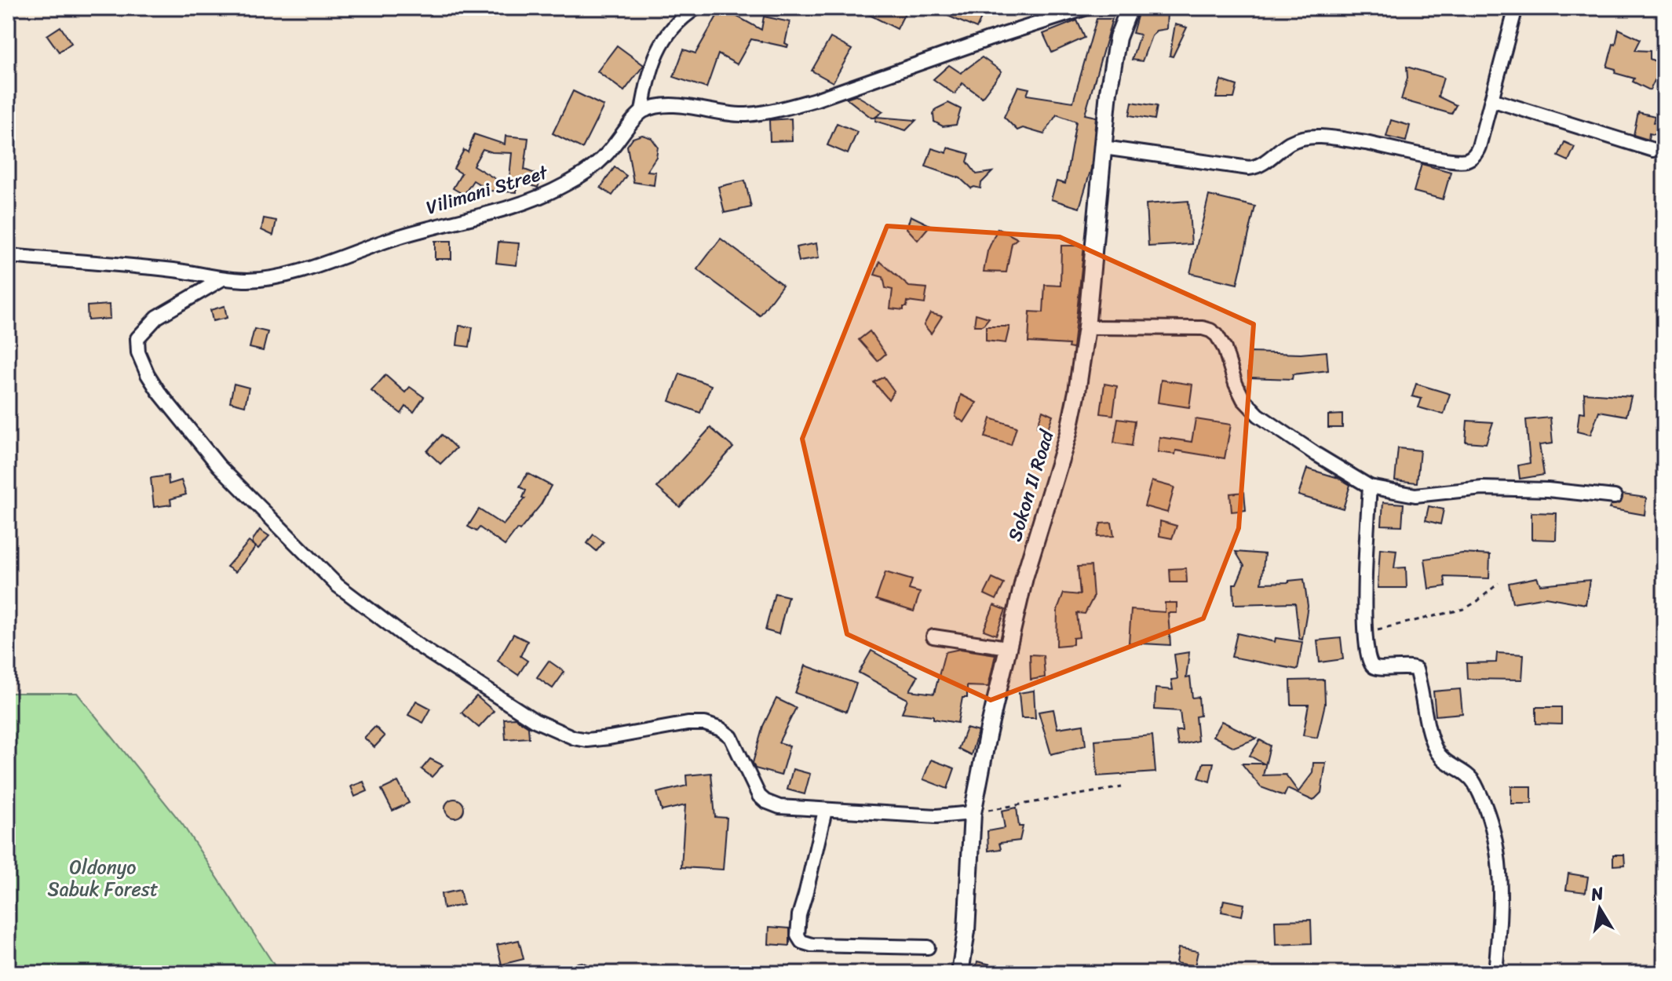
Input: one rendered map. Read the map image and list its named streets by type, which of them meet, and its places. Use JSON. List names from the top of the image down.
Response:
{
  "streets": {
    "street": ["Vilimani Street", "Sokon II Road"]
  },
  "parks": ["Oldonyo Sabuk Forest"],
  "north": "top"
}
